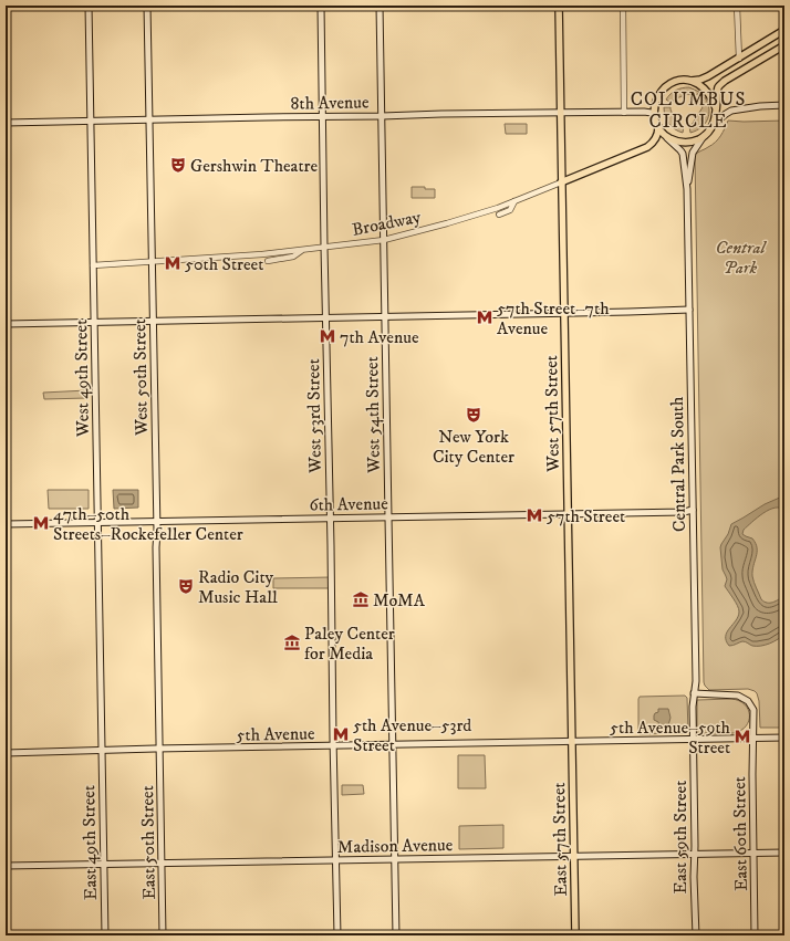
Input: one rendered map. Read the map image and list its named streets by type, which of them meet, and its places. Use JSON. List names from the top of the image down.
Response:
{
  "streets": {
    "main road": [
      "8th Avenue",
      "Broadway",
      "West 50th Street",
      "West 49th Street",
      "West 57th Street",
      "West 54th Street",
      "West 53rd Street",
      "Central Park South",
      "6th Avenue",
      "5th Avenue",
      "East 60th Street",
      "East 59th Street",
      "East 57th Street",
      "East 49th Street",
      "East 50th Street",
      "Madison Avenue"
    ]
  },
  "crossings": [
    ["8th Avenue", "Broadway"],
    ["8th Avenue", "West 50th Street"],
    ["8th Avenue", "West 49th Street"],
    ["8th Avenue", "West 57th Street"],
    ["8th Avenue", "West 54th Street"],
    ["8th Avenue", "West 53rd Street"],
    ["8th Avenue", "Central Park South"],
    ["Broadway", "West 50th Street"],
    ["Broadway", "West 49th Street"],
    ["Broadway", "West 57th Street"],
    ["Broadway", "West 54th Street"],
    ["Broadway", "West 53rd Street"],
    ["Broadway", "Central Park South"],
    ["West 50th Street", "6th Avenue"],
    ["West 50th Street", "5th Avenue"],
    ["West 50th Street", "East 50th Street"],
    ["West 49th Street", "6th Avenue"],
    ["West 49th Street", "5th Avenue"],
    ["West 49th Street", "East 49th Street"],
    ["West 57th Street", "6th Avenue"],
    ["West 57th Street", "5th Avenue"],
    ["West 57th Street", "East 57th Street"],
    ["West 54th Street", "6th Avenue"],
    ["West 54th Street", "5th Avenue"],
    ["West 54th Street", "Madison Avenue"],
    ["West 53rd Street", "6th Avenue"],
    ["West 53rd Street", "5th Avenue"],
    ["West 53rd Street", "Madison Avenue"],
    ["Central Park South", "6th Avenue"],
    ["Central Park South", "5th Avenue"],
    ["Central Park South", "East 60th Street"],
    ["Central Park South", "East 59th Street"],
    ["5th Avenue", "East 60th Street"],
    ["5th Avenue", "East 59th Street"],
    ["5th Avenue", "East 57th Street"],
    ["5th Avenue", "East 49th Street"],
    ["5th Avenue", "East 50th Street"],
    ["East 60th Street", "Madison Avenue"],
    ["East 59th Street", "Madison Avenue"],
    ["East 57th Street", "Madison Avenue"],
    ["East 49th Street", "Madison Avenue"],
    ["East 50th Street", "Madison Avenue"]
  ],
  "districts": ["COLUMBUS CIRCLE"],
  "parks": ["Central Park"],
  "places": {
    "theatre": ["Gershwin Theatre", "New York City Center", "Radio City Music Hall"],
    "metro station": [
      "50th Street",
      "57th Street–7th Avenue",
      "7th Avenue",
      "57th Street",
      "47th–50th Streets–Rockefeller Center",
      "5th Avenue–53rd Street",
      "5th Avenue–59th Street"
    ],
    "museum": ["MoMA", "Paley Center for Media"]
  }
}
